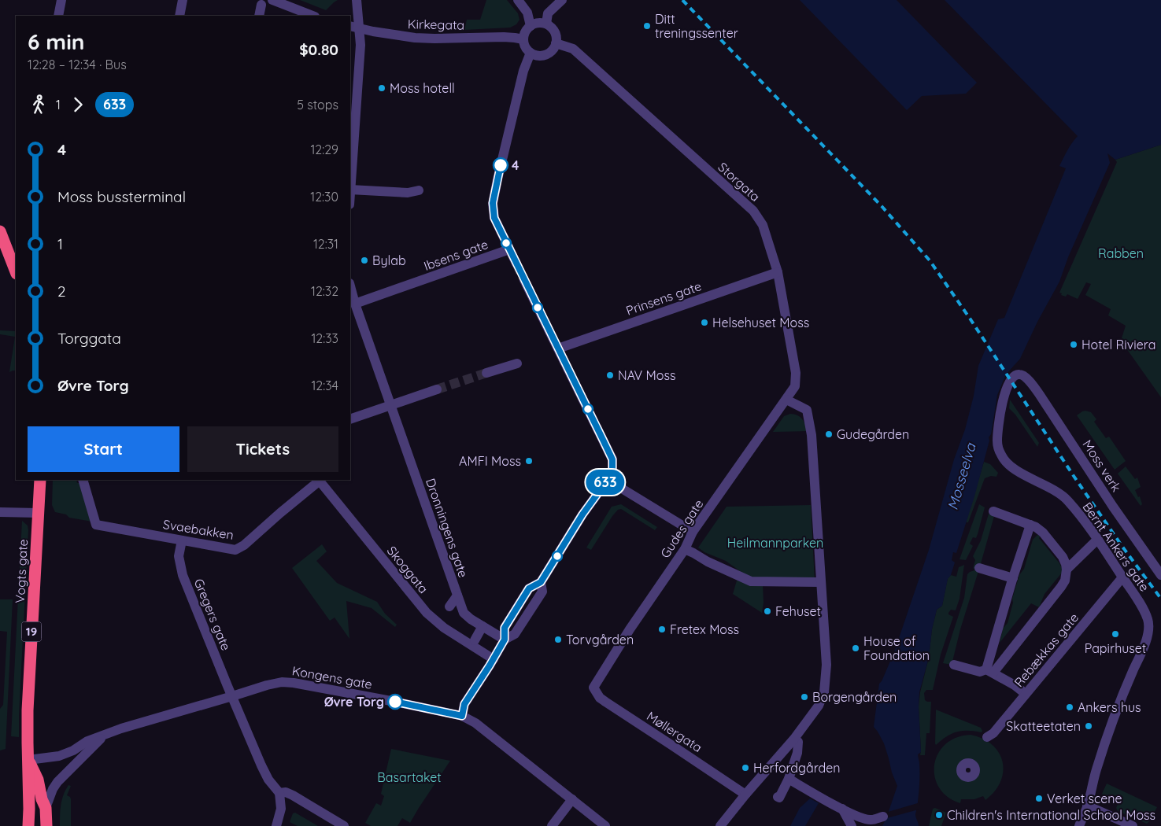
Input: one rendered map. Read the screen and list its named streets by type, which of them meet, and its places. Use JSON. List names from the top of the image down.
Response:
{
  "streets": {
    "highway": ["Vogts gate", "19"],
    "street": [
      "Kirkegata",
      "Storgata",
      "Ibsens gate",
      "Prinsens gate",
      "Moss verk",
      "Dronningens gate",
      "Gudes gate",
      "Svaebakken",
      "Bernt Ankers gate",
      "Skoggata",
      "Gregers gate",
      "Rebækkas gate",
      "Kongens gate",
      "Møllergata"
    ]
  },
  "crossings": [
    ["Kirkegata", "Storgata"],
    ["Storgata", "Prinsens gate"],
    ["Storgata", "Gudes gate"],
    ["Ibsens gate", "Dronningens gate"],
    ["Moss verk", "Bernt Ankers gate"],
    ["Gudes gate", "Møllergata"],
    ["Svaebakken", "Skoggata"],
    ["Svaebakken", "Gregers gate"],
    ["Bernt Ankers gate", "Rebækkas gate"],
    ["Vogts gate", "Kongens gate"],
    ["Gregers gate", "Kongens gate"]
  ],
  "water": ["Mosseelva"],
  "parks": ["Rabben", "Heilmannparken", "Basartaket"],
  "places": [
    "Ditt treningssenter",
    "Moss hotell",
    "4",
    "Bylab",
    "Helsehuset Moss",
    "Hotel Riviera",
    "NAV Moss",
    "Gudegården",
    "AMFI Moss",
    "Fehuset",
    "Fretex Moss",
    "Papirhuset",
    "Torvgården",
    "House of Foundation",
    "Borgengården",
    "Øvre Torg",
    "Ankers hus",
    "Skatteetaten",
    "Herfordgården",
    "Verket scene",
    "Children's International School Moss"
  ],
  "lines": ["bus line 633"],
  "page": {
    "on_map": "633",
    "heading": ["6 min", "12:28 – 12:34 · Bus", "$0.80"],
    "legs": ["1", "633", "5 stops"],
    "list": [
      {
        "name": "4",
        "value": "12:29"
      },
      {
        "name": "Moss bussterminal",
        "value": "12:30"
      },
      {
        "name": "1",
        "value": "12:31"
      },
      {
        "name": "2",
        "value": "12:32"
      },
      {
        "name": "Torggata",
        "value": "12:33"
      },
      {
        "name": "Øvre Torg",
        "value": "12:34"
      }
    ],
    "buttons": ["Start", "Tickets"]
  }
}
